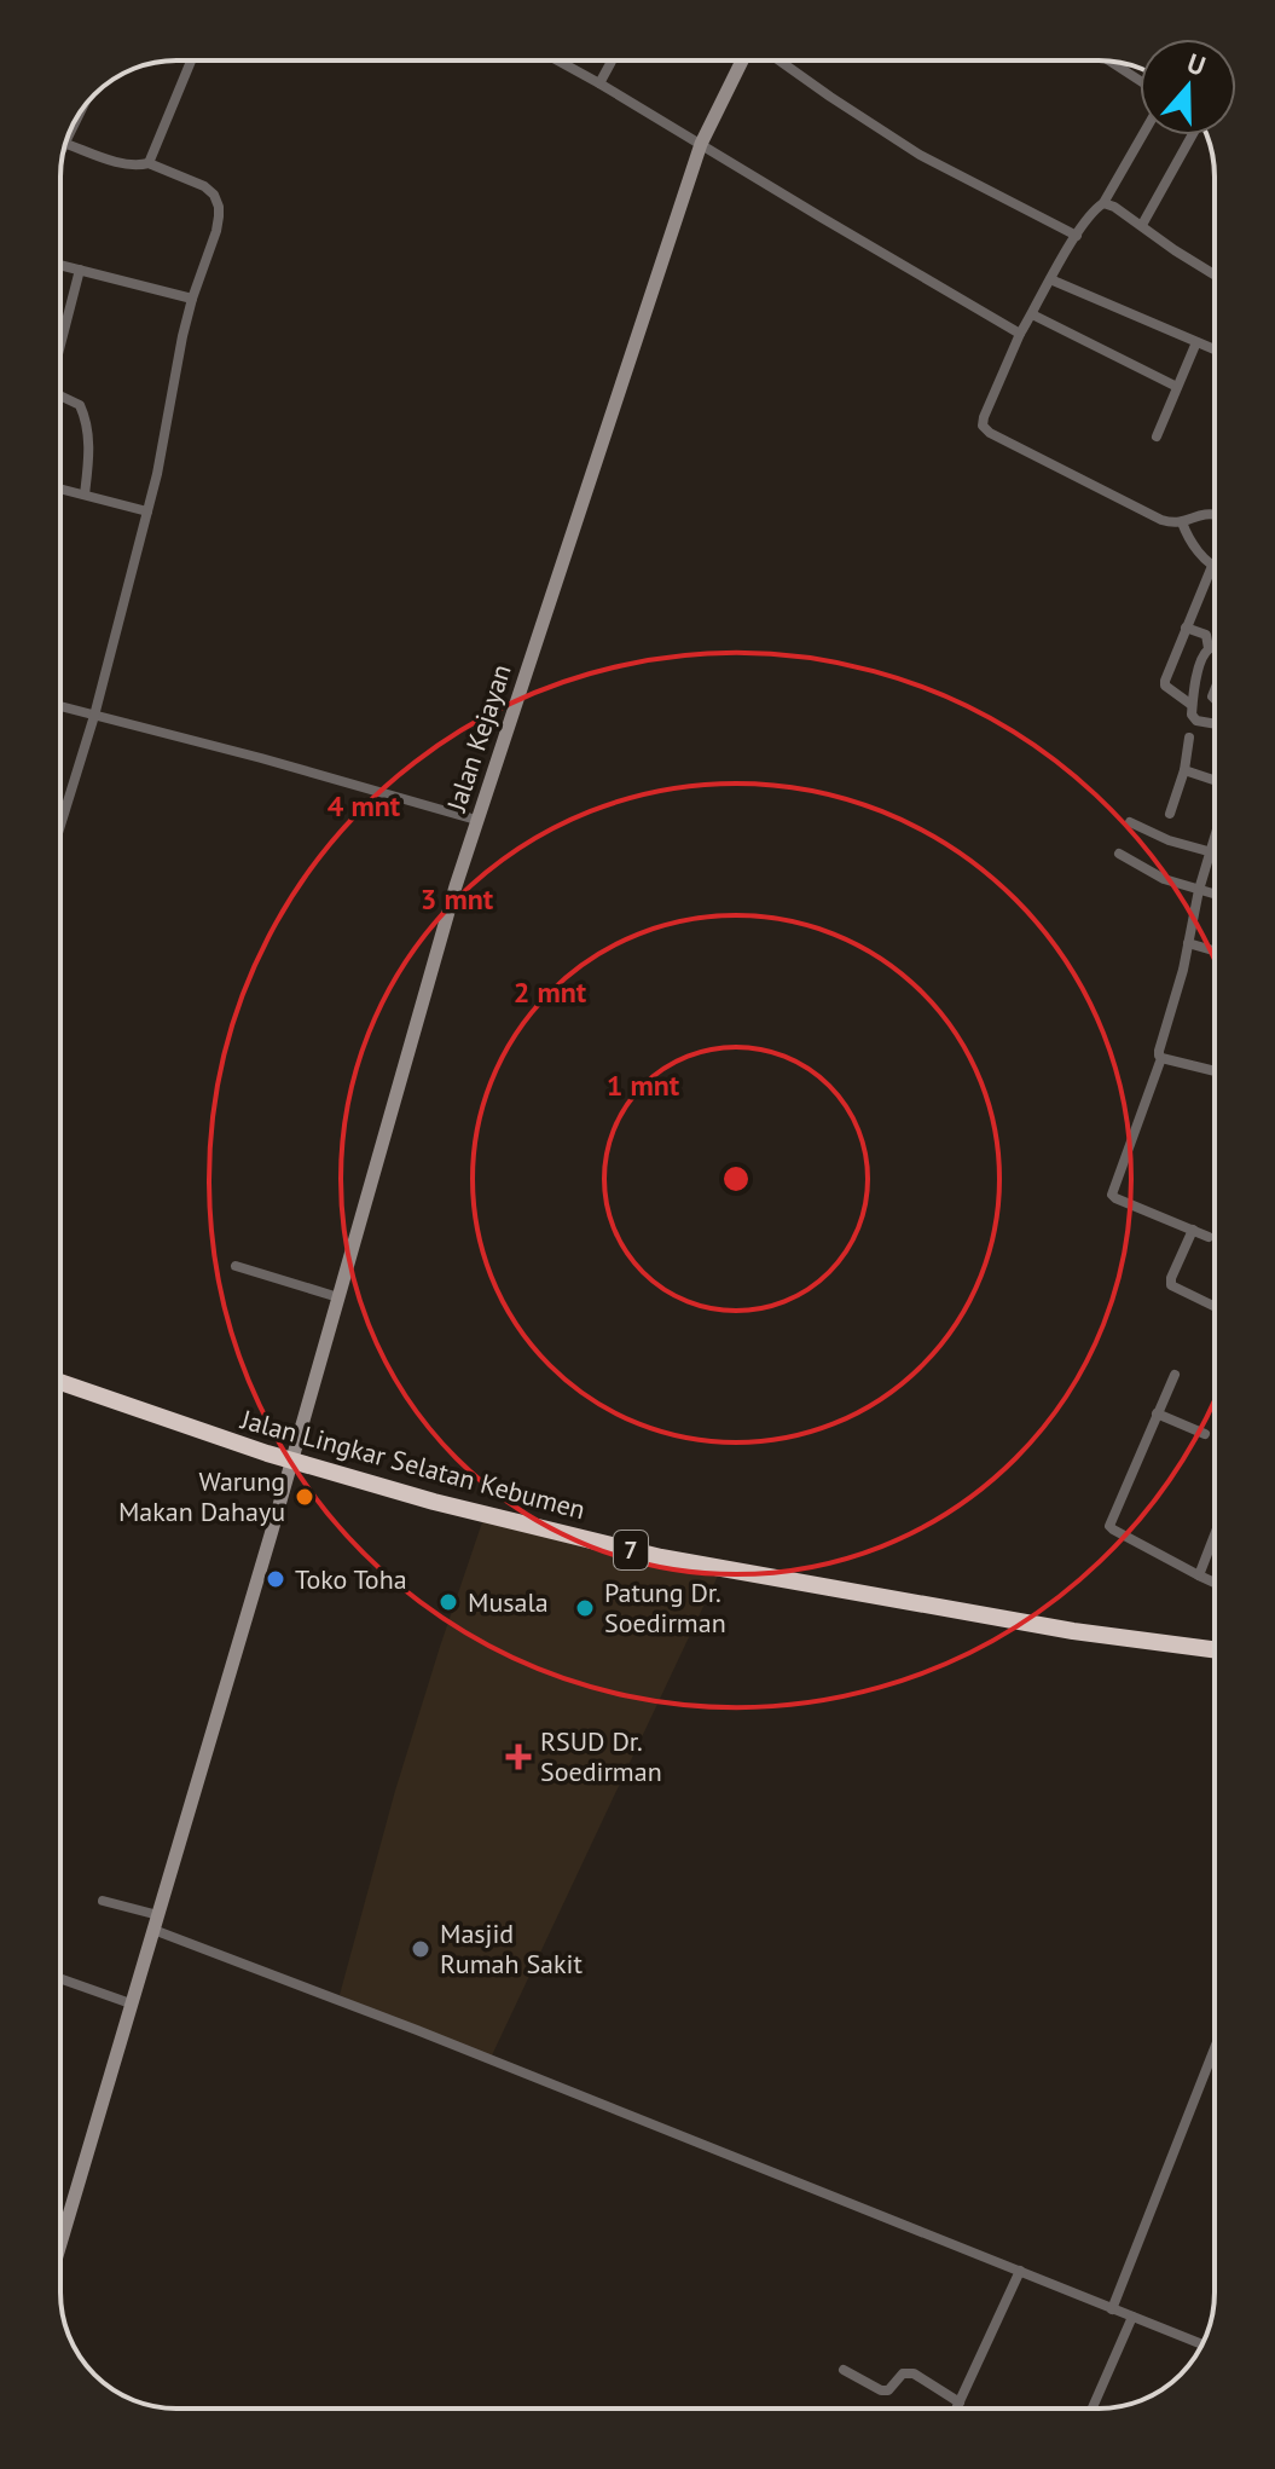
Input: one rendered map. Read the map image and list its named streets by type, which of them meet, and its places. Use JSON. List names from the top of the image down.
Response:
{
  "streets": {
    "highway": ["Jalan Lingkar Selatan Kebumen", "7"],
    "main road": ["Jalan Kejayan"]
  },
  "crossings": [
    ["Jalan Kejayan", "Jalan Lingkar Selatan Kebumen"]
  ],
  "places": {
    "other": [
      "Warung Makan Dahayu",
      "Toko Toha",
      "Musala",
      "Patung Dr. Soedirman",
      "Masjid Rumah Sakit"
    ],
    "health": ["RSUD Dr. Soedirman"]
  },
  "north": "top",
  "rings": [
    "4 mnt",
    "3 mnt",
    "2 mnt",
    "1 mnt"
  ]
}
